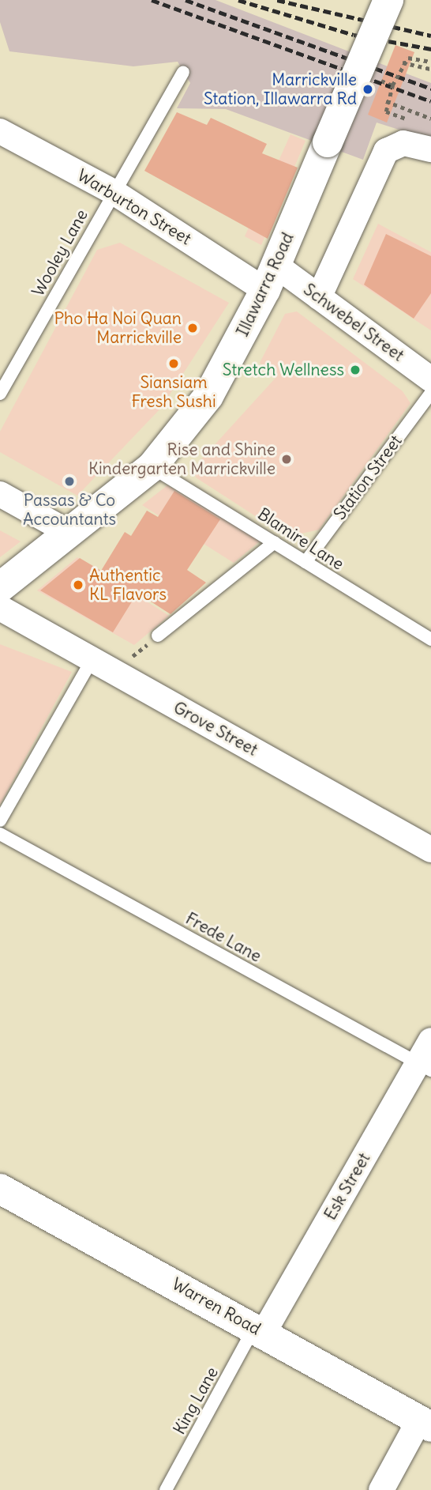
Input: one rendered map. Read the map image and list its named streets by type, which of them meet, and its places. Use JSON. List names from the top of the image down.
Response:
{
  "streets": {
    "main road": ["Illawarra Road", "Warren Road"],
    "street": [
      "Warburton Street",
      "Schwebel Street",
      "Grove Street",
      "Esk Street"
    ],
    "lane": [
      "Wooley Lane",
      "Station Street",
      "Blamire Lane",
      "Frede Lane",
      "King Lane"
    ]
  },
  "crossings": [
    ["Warburton Street", "Wooley Lane"],
    ["Warburton Street", "Illawarra Road"],
    ["Warburton Street", "Schwebel Street"],
    ["Illawarra Road", "Schwebel Street"],
    ["Illawarra Road", "Blamire Lane"],
    ["Station Street", "Blamire Lane"],
    ["Frede Lane", "Esk Street"],
    ["Esk Street", "Warren Road"],
    ["Esk Street", "King Lane"],
    ["Warren Road", "King Lane"]
  ],
  "places": [
    "Marrickville Station, Illawarra Rd",
    "Pho Ha Noi Quan Marrickville",
    "Siansiam Fresh Sushi",
    "Stretch Wellness",
    "Rise and Shine Kindergarten Marrickville",
    "Passas & Co Accountants",
    "Authentic KL Flavors"
  ]
}
